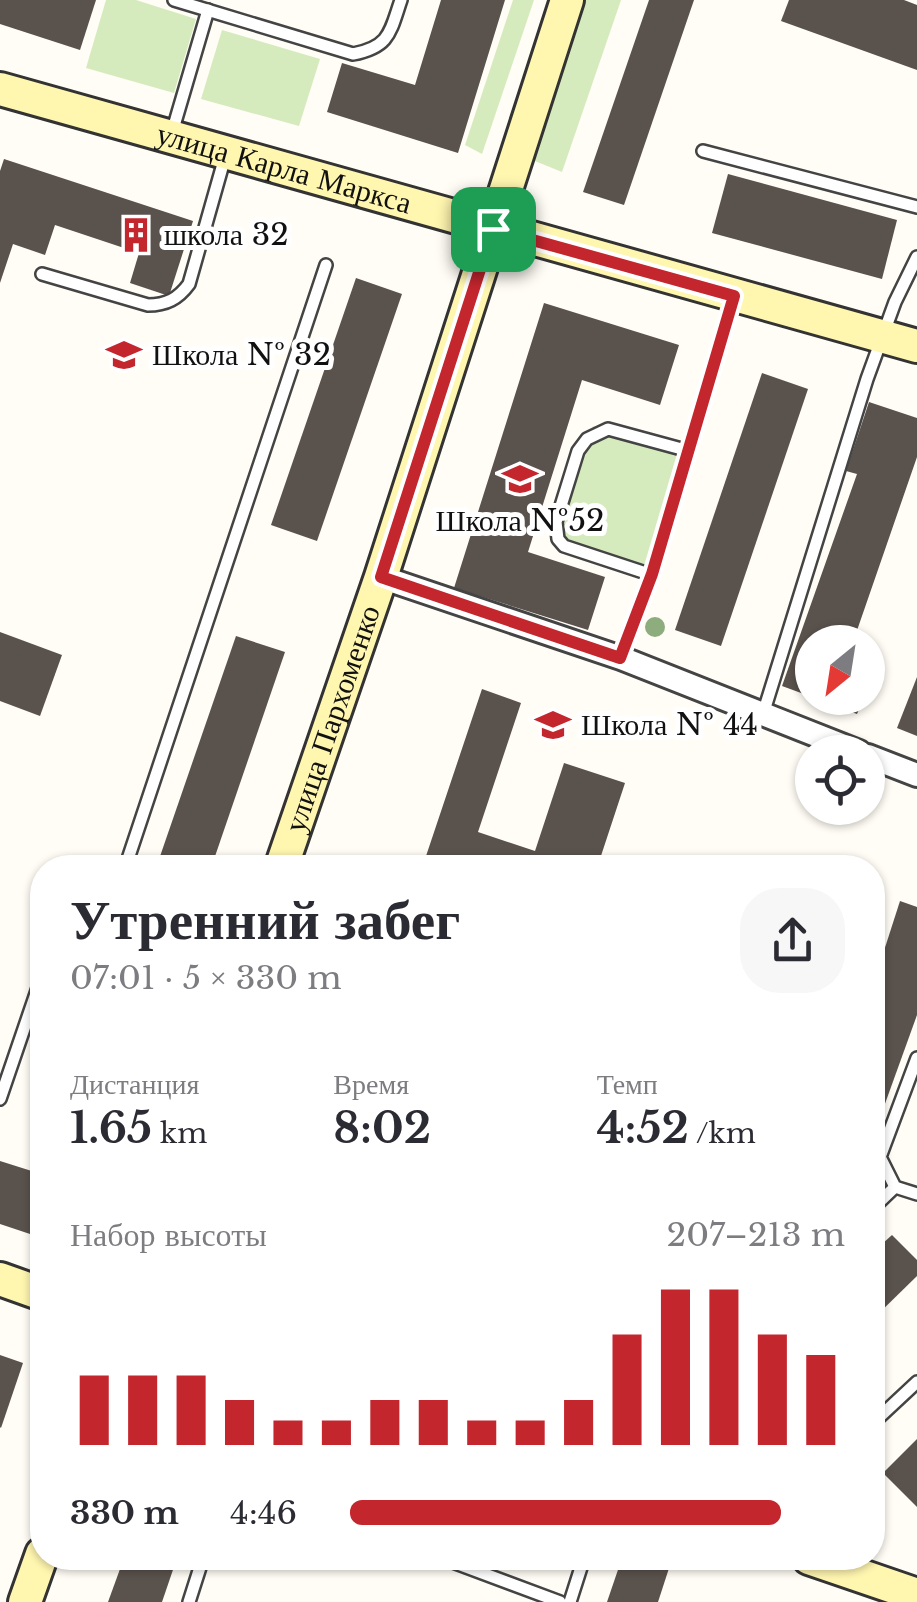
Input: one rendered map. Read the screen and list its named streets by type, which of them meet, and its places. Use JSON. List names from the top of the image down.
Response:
{
  "streets": {
    "main road": ["улица Карла Маркса", "улица Пархоменко"]
  },
  "crossings": [
    ["улица Карла Маркса", "улица Пархоменко"]
  ],
  "places": {
    "building": ["школа 32"],
    "school or university": ["Школа № 32", "Школа №52", "Школа № 44"]
  },
  "north": "bottom left",
  "page": {
    "heading": ["Утренний забег", "07:01 · 5 × 330 m"],
    "stats": [
      ["Дистанция", "1.65 km"],
      ["Время", "8:02"],
      ["Темп", "4:52 /km"]
    ],
    "chart": ["Набор высоты", "207–213 m"],
    "list": [
      {
        "name": "330 m",
        "note": "4:46"
      }
    ]
  }
}
